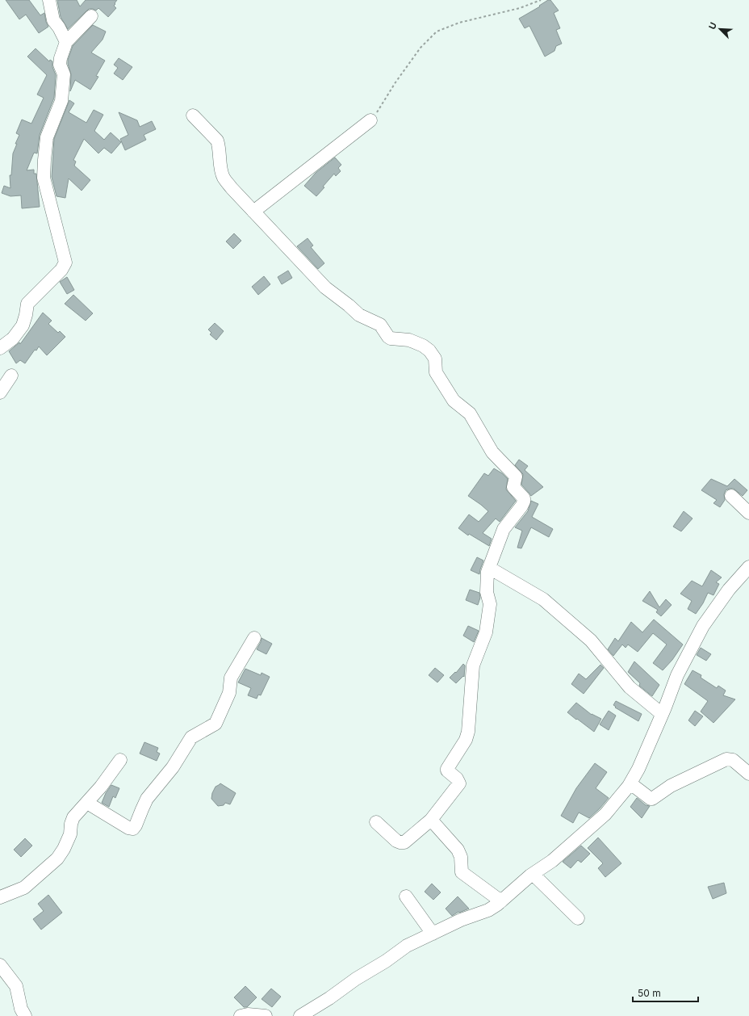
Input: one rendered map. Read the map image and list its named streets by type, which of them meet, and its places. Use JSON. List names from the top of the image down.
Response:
{
  "scale_bar": "50 m",
  "north": "top left"
}
